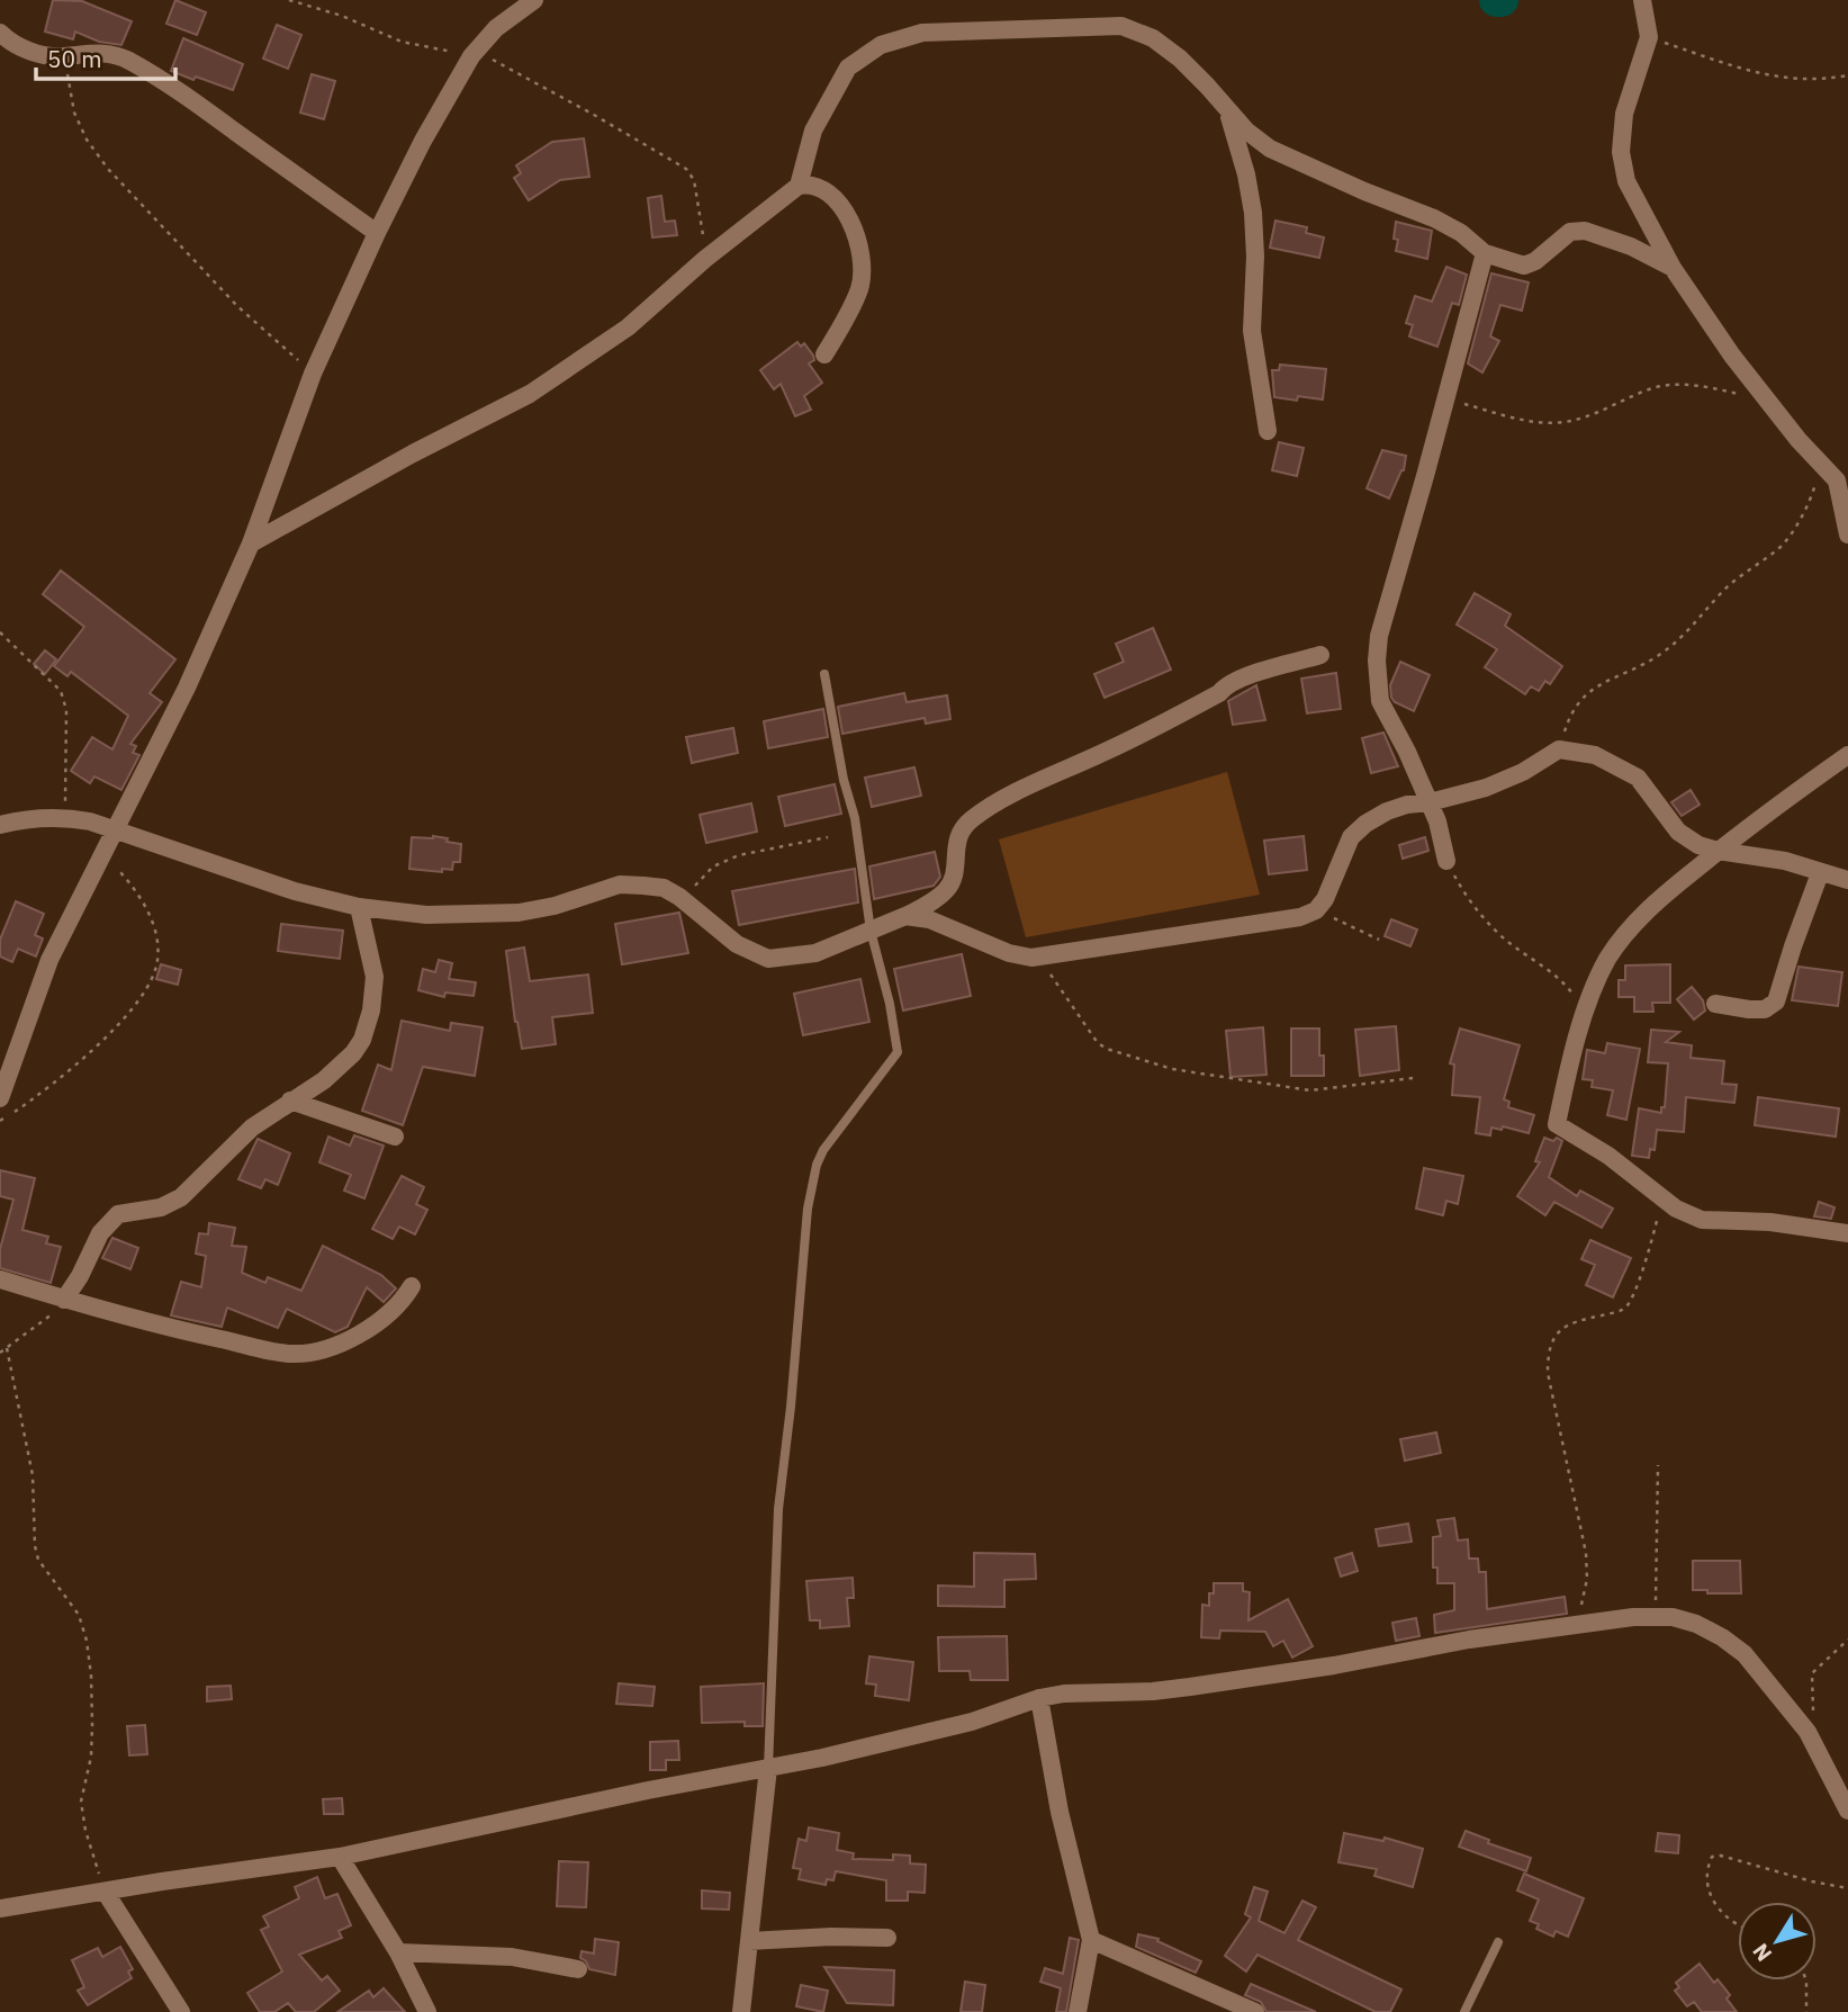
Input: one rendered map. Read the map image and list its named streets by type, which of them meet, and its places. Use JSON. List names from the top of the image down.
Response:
{
  "scale_bar": "50 m",
  "north": "bottom left"
}
